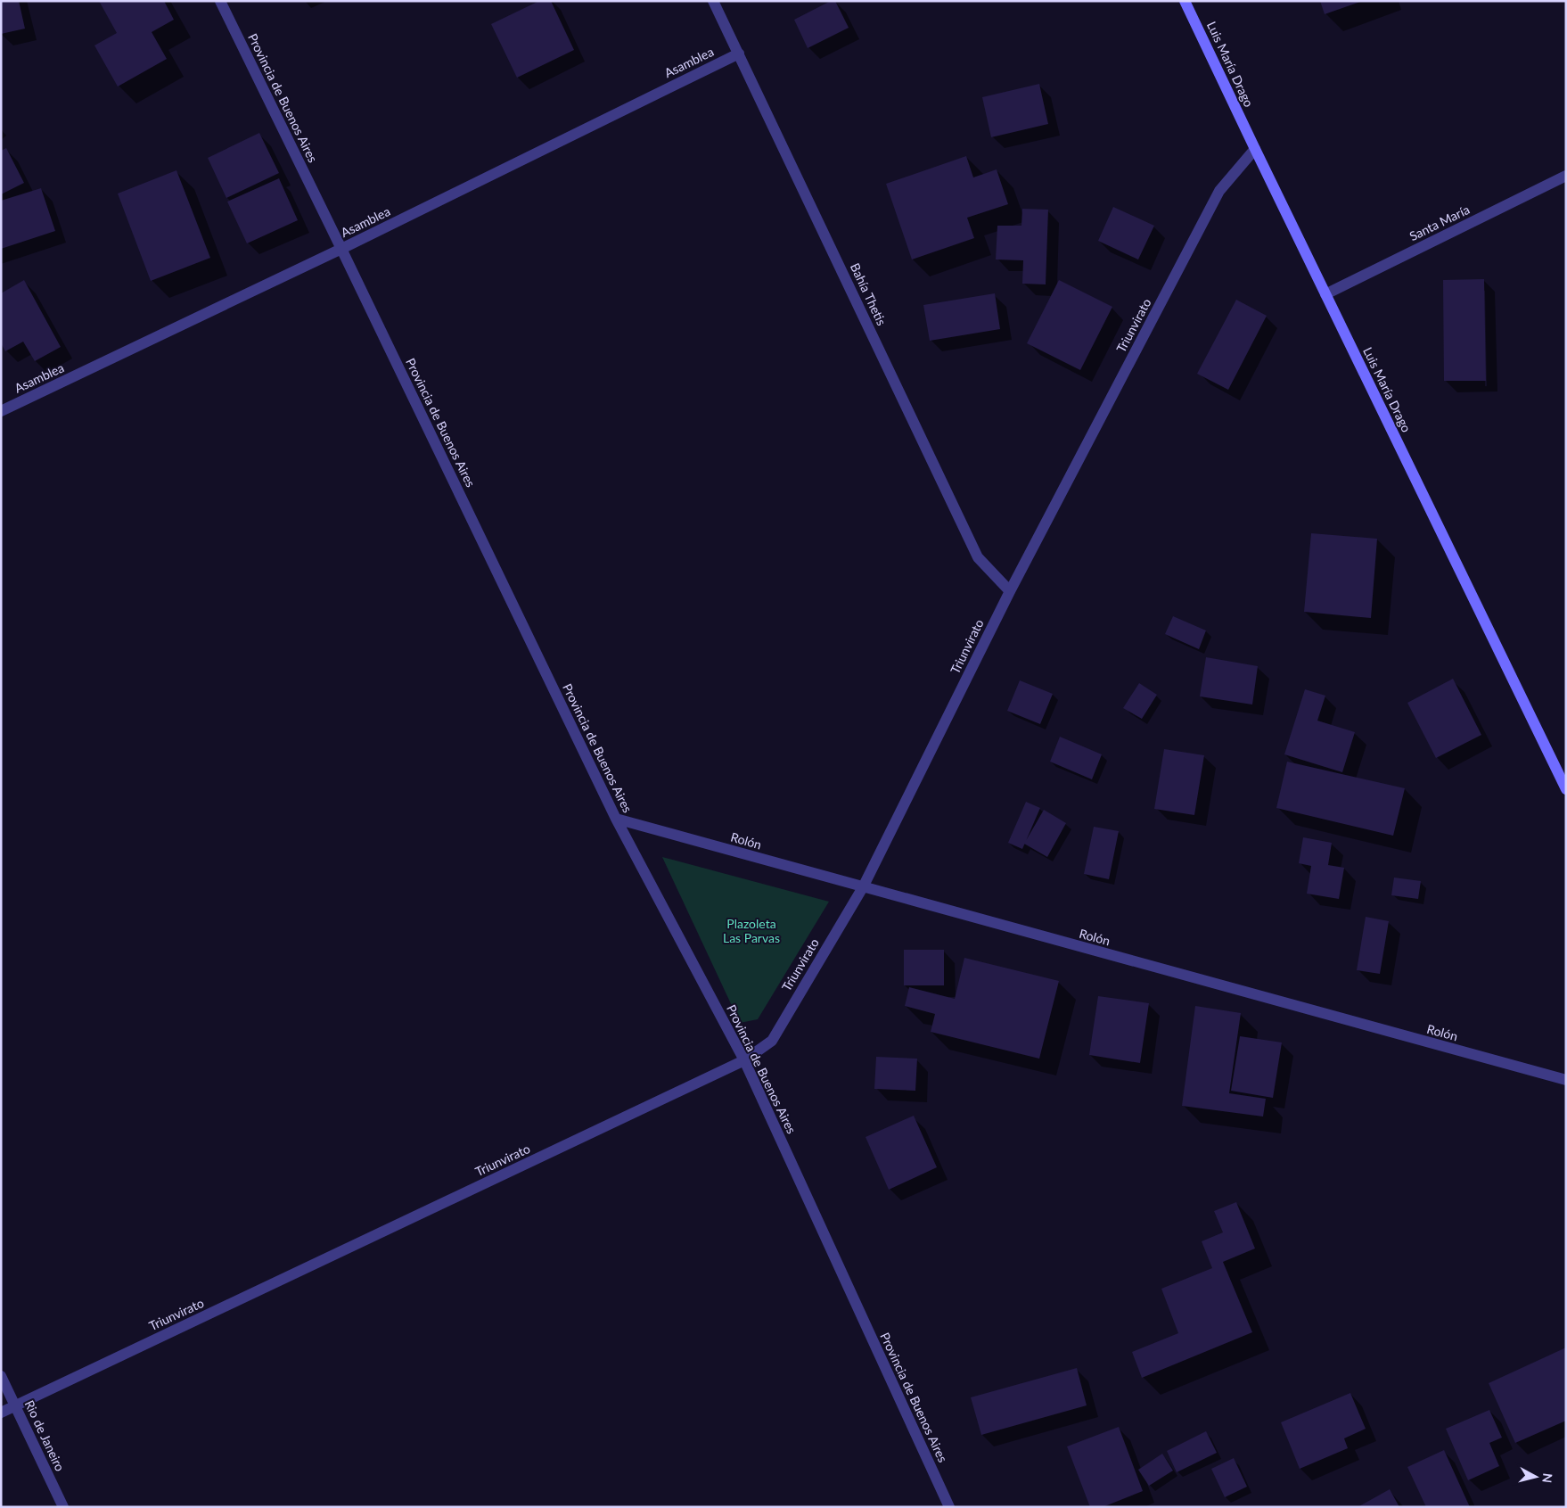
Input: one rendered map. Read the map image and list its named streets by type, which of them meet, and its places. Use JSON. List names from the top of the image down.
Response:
{
  "streets": {
    "main road": ["Luis María Drago"],
    "street": [
      "Asamblea",
      "Provincia de Buenos Aires",
      "Santa María",
      "Bahía Thetis",
      "Triunvirato",
      "Rolón",
      "Rio de Janeiro"
    ]
  },
  "crossings": [
    ["Asamblea", "Provincia de Buenos Aires"],
    ["Asamblea", "Bahía Thetis"],
    ["Luis María Drago", "Santa María"],
    ["Luis María Drago", "Triunvirato"],
    ["Provincia de Buenos Aires", "Triunvirato"],
    ["Provincia de Buenos Aires", "Rolón"],
    ["Bahía Thetis", "Triunvirato"],
    ["Triunvirato", "Rolón"],
    ["Triunvirato", "Rio de Janeiro"]
  ],
  "parks": ["Plazoleta Las Parvas"],
  "north": "right"
}
